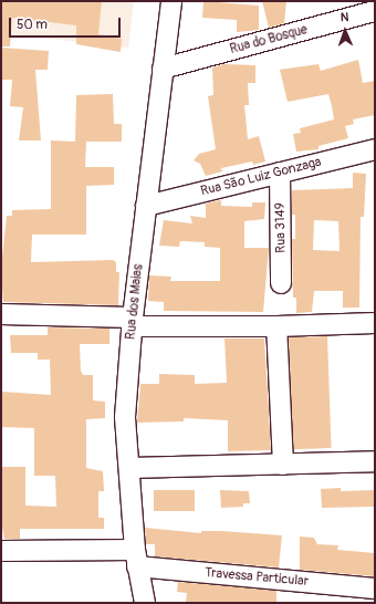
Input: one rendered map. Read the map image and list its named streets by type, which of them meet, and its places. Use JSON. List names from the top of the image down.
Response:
{
  "streets": {
    "street": [
      "Rua do Bosque",
      "Rua São Luiz Gonzaga",
      "Rua 3149",
      "Rua dos Maias",
      "Travessa Particular"
    ]
  },
  "crossings": [
    ["Rua do Bosque", "Rua dos Maias"],
    ["Rua São Luiz Gonzaga", "Rua 3149"],
    ["Rua São Luiz Gonzaga", "Rua dos Maias"],
    ["Rua dos Maias", "Travessa Particular"]
  ],
  "scale_bar": "50 m",
  "north": "top"
}
